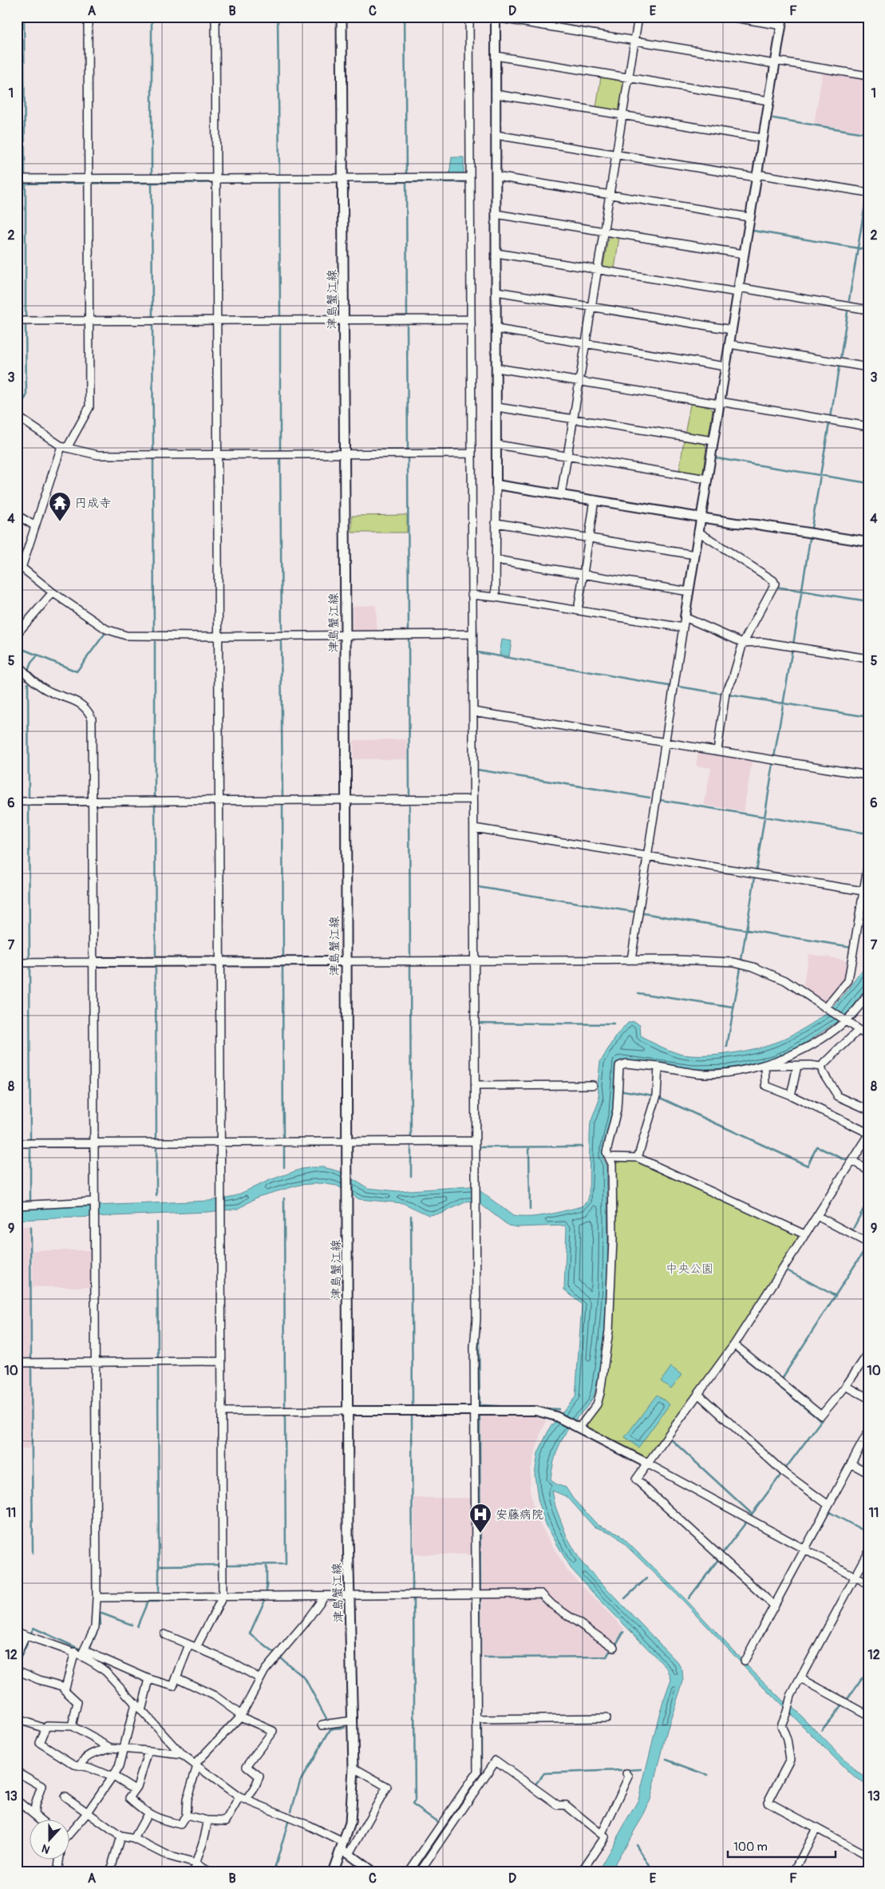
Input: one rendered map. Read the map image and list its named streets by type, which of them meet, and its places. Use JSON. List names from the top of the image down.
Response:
{
  "streets": {
    "main road": ["津島蟹江線"]
  },
  "parks": ["中央公園"],
  "places": {
    "temple": ["円成寺"],
    "hospital": ["安藤病院"]
  },
  "scale_bar": "100 m",
  "north": "bottom",
  "grid": {
    "columns": [
      "A",
      "B",
      "C",
      "D",
      "E",
      "F"
    ],
    "rows": [
      "1",
      "2",
      "3",
      "4",
      "5",
      "6",
      "7",
      "8",
      "9",
      "10",
      "11",
      "12",
      "13"
    ]
  }
}
